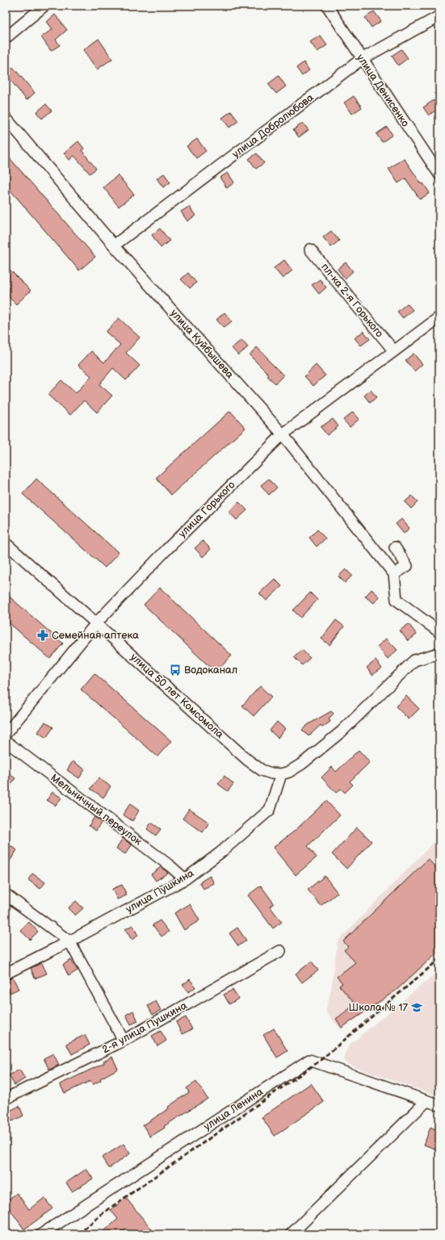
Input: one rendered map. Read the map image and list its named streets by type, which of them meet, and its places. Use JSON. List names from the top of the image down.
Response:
{
  "streets": {
    "street": [
      "улица Денисенко",
      "улица Добролюбова",
      "пл-ка 2-я Горького",
      "улица Куйбышева",
      "улица Горького",
      "улица 50 лет Комсомола",
      "Мельничный переулок",
      "улица Пушкина",
      "2-я улица Пушкина",
      "улица Ленина"
    ]
  },
  "crossings": [
    ["улица Денисенко", "улица Добролюбова"],
    ["улица Добролюбова", "улица Куйбышева"],
    ["пл-ка 2-я Горького", "улица Горького"],
    ["улица Куйбышева", "улица Горького"],
    ["улица Горького", "улица 50 лет Комсомола"],
    ["улица 50 лет Комсомола", "улица Пушкина"],
    ["Мельничный переулок", "улица Пушкина"]
  ],
  "places": {
    "pharmacy": ["Семейная аптека"],
    "bus stop": ["Водоканал"],
    "school or university": ["Школа № 17"]
  }
}
